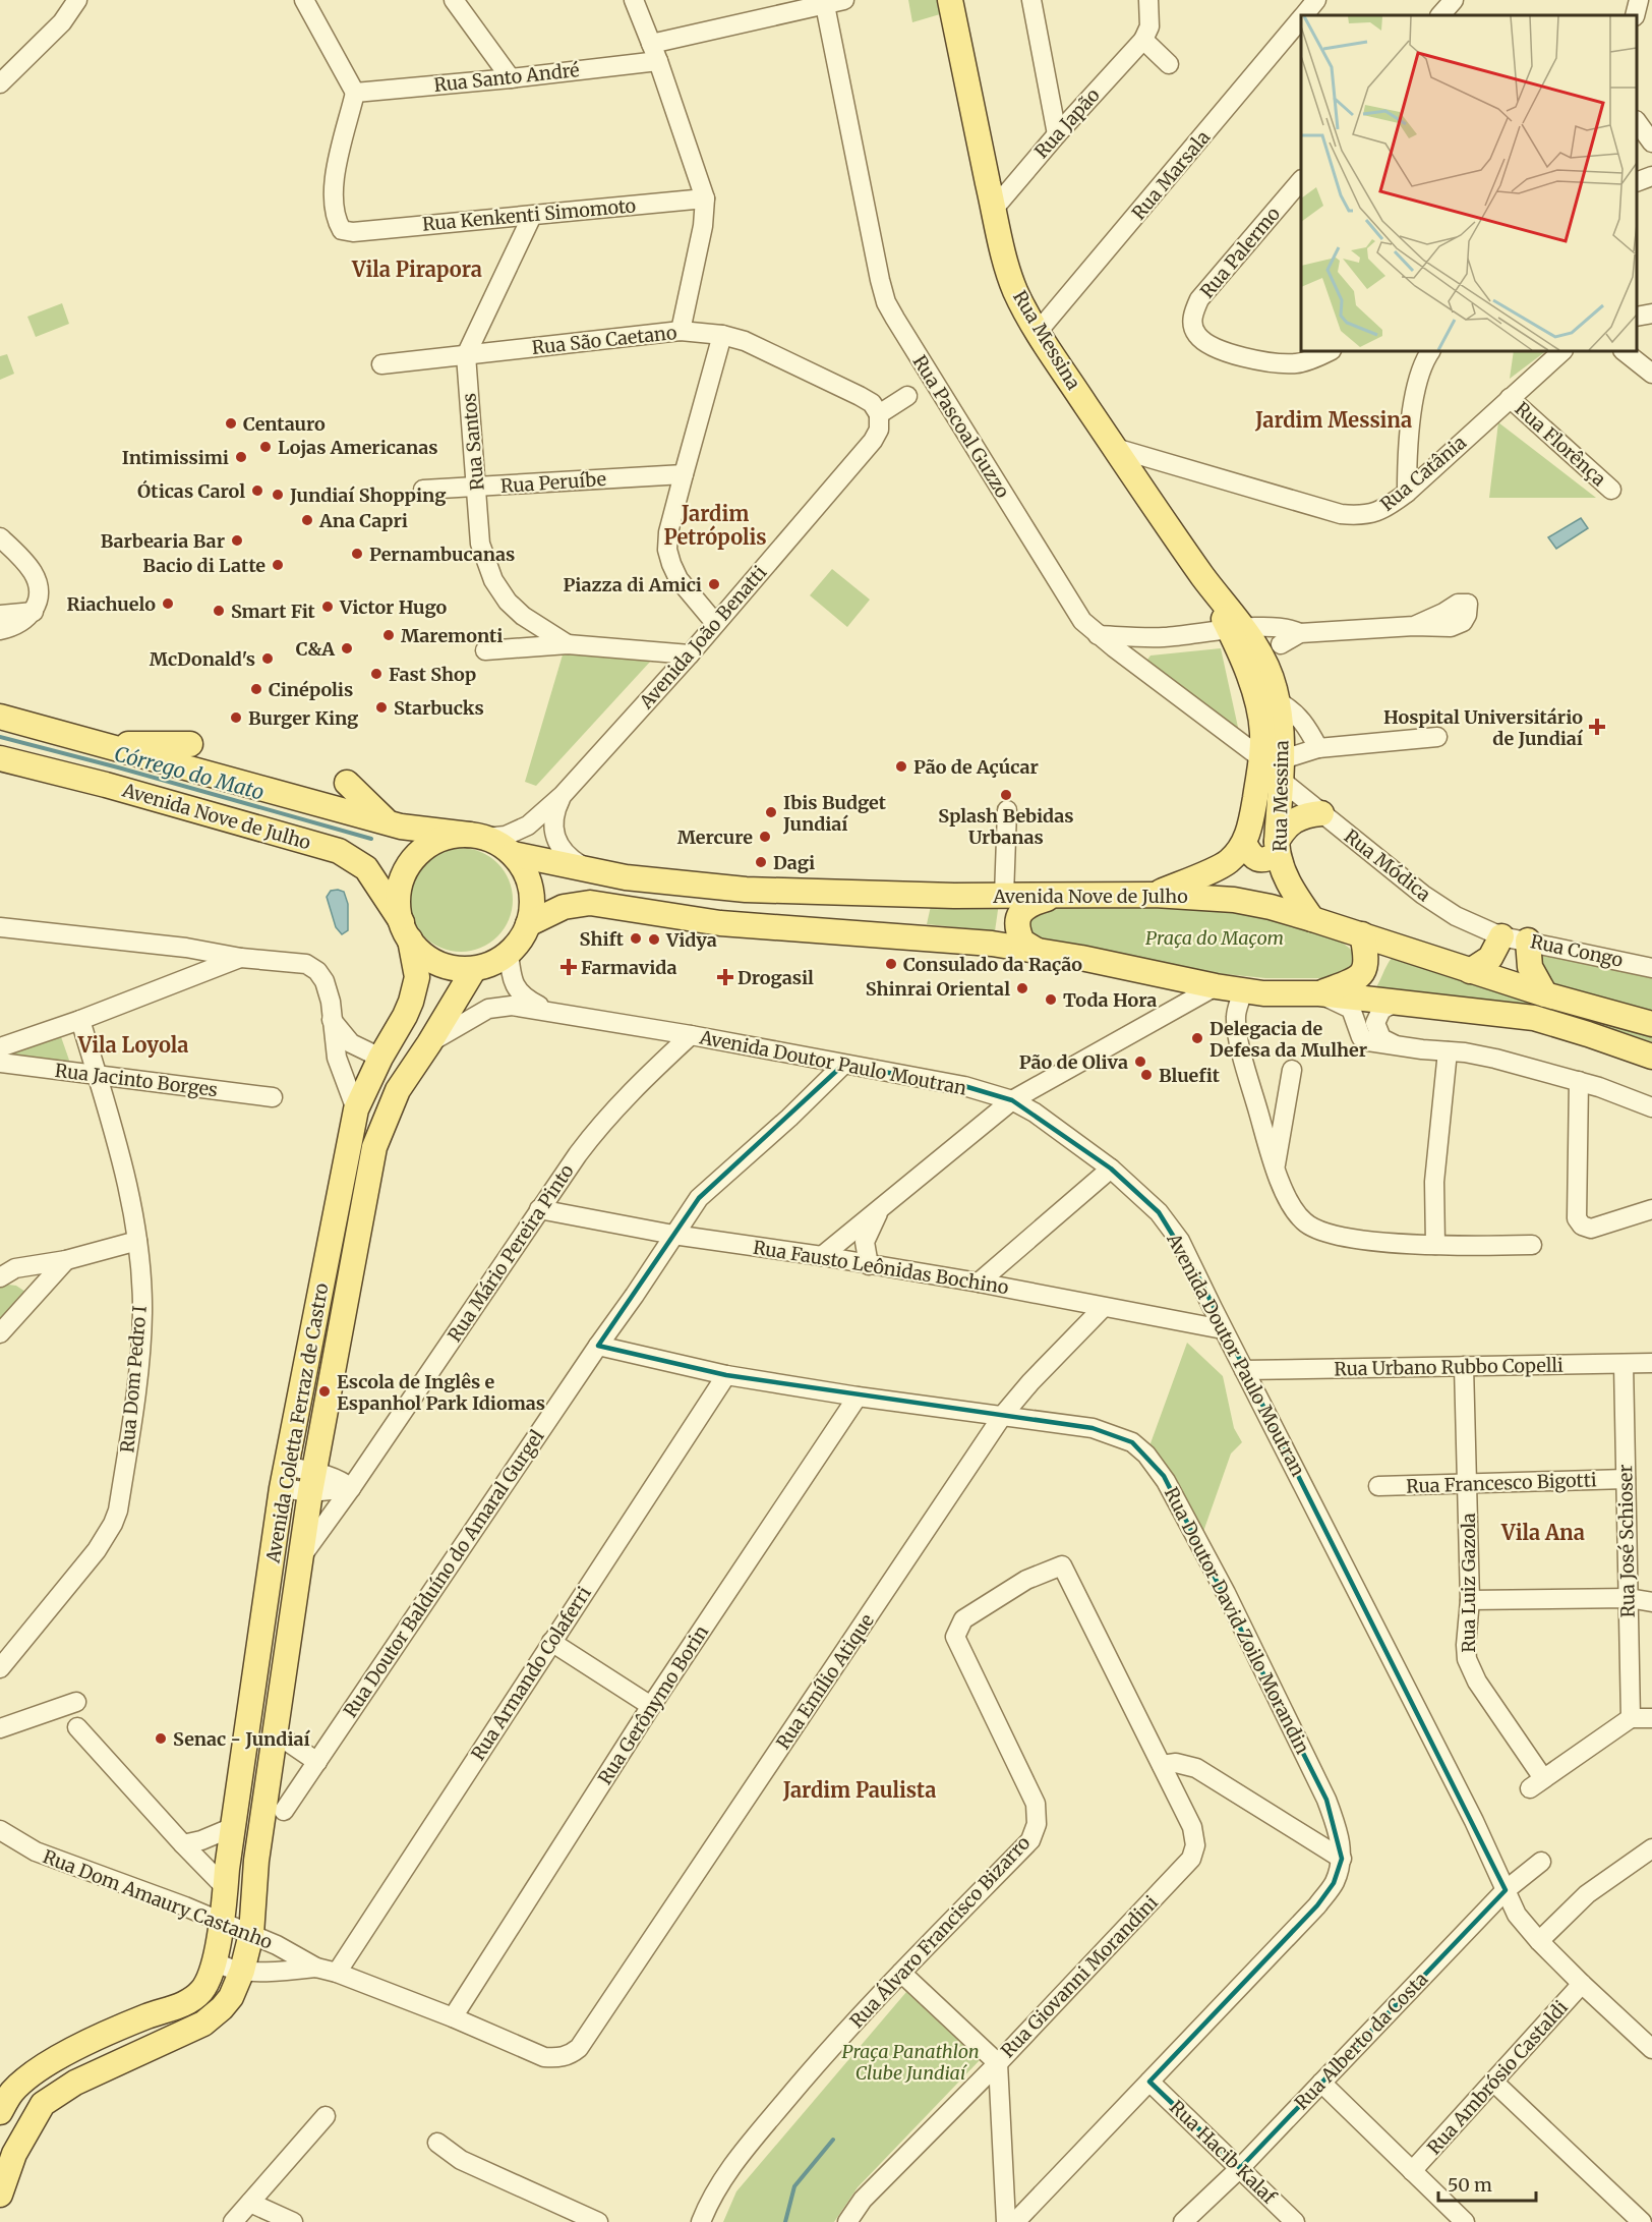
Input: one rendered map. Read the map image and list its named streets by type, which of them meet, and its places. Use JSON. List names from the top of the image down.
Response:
{
  "streets": {
    "main road": ["Rua Messina", "Avenida Nove de Julho", "Avenida Coletta Ferraz de Castro"],
    "street": [
      "Rua Santo André",
      "Rua Japão",
      "Rua Marsala",
      "Rua Kenkenti Simomoto",
      "Rua Palermo",
      "Rua São Caetano",
      "Rua Pascoal Guzzo",
      "Rua Santos",
      "Rua Florênça",
      "Rua Catânia",
      "Rua Peruíbe",
      "Avenida João Benatti",
      "Rua Módica",
      "Rua Congo",
      "Avenida Doutor Paulo Moutran",
      "Rua Jacinto Borges",
      "Rua Mário Pereira Pinto",
      "Rua Fausto Leônidas Bochino",
      "Rua Urbano Rubbo Copelli",
      "Rua Dom Pedro I",
      "Rua Francesco Bigotti",
      "Rua José Schioser",
      "Rua Doutor Balduíno do Amaral Gurgel",
      "Rua Luiz Gazola",
      "Rua Doutor David Zoilo Morandin",
      "Rua Armando Colaferri",
      "Rua Emílio Atique",
      "Rua Gerônymo Borin",
      "Rua Dom Amaury Castanho",
      "Rua Álvaro Francisco Bizarro",
      "Rua Giovanni Morandini",
      "Rua Alberto da Costa",
      "Rua Ambrósio Castaldi",
      "Rua Hacib Kalaf"
    ]
  },
  "crossings": [
    ["Rua Santo André", "Rua Kenkenti Simomoto"],
    ["Rua Santo André", "Rua Pascoal Guzzo"],
    ["Rua Japão", "Rua Messina"],
    ["Rua Marsala", "Rua Messina"],
    ["Rua São Caetano", "Rua Santos"],
    ["Rua São Caetano", "Avenida João Benatti"],
    ["Rua Messina", "Rua Pascoal Guzzo"],
    ["Rua Messina", "Rua Catânia"],
    ["Rua Messina", "Avenida Nove de Julho"],
    ["Rua Messina", "Rua Módica"],
    ["Rua Pascoal Guzzo", "Rua Módica"],
    ["Rua Santos", "Rua Peruíbe"],
    ["Rua Florênça", "Rua Catânia"],
    ["Avenida João Benatti", "Avenida Nove de Julho"],
    ["Avenida João Benatti", "Avenida Coletta Ferraz de Castro"],
    ["Avenida Nove de Julho", "Avenida Coletta Ferraz de Castro"],
    ["Rua Módica", "Rua Congo"],
    ["Avenida Doutor Paulo Moutran", "Rua Mário Pereira Pinto"],
    ["Avenida Doutor Paulo Moutran", "Rua Fausto Leônidas Bochino"],
    ["Avenida Doutor Paulo Moutran", "Rua Urbano Rubbo Copelli"],
    ["Avenida Doutor Paulo Moutran", "Avenida Coletta Ferraz de Castro"],
    ["Avenida Doutor Paulo Moutran", "Rua Doutor Balduíno do Amaral Gurgel"],
    ["Avenida Doutor Paulo Moutran", "Rua Alberto da Costa"],
    ["Avenida Doutor Paulo Moutran", "Rua Ambrósio Castaldi"],
    ["Rua Jacinto Borges", "Rua Dom Pedro I"],
    ["Rua Mário Pereira Pinto", "Rua Fausto Leônidas Bochino"],
    ["Rua Mário Pereira Pinto", "Avenida Coletta Ferraz de Castro"],
    ["Rua Fausto Leônidas Bochino", "Rua Doutor Balduíno do Amaral Gurgel"],
    ["Rua Fausto Leônidas Bochino", "Rua Emílio Atique"],
    ["Rua Urbano Rubbo Copelli", "Rua José Schioser"],
    ["Rua Urbano Rubbo Copelli", "Rua Luiz Gazola"],
    ["Avenida Coletta Ferraz de Castro", "Rua Dom Amaury Castanho"],
    ["Rua Francesco Bigotti", "Rua José Schioser"],
    ["Rua Francesco Bigotti", "Rua Luiz Gazola"],
    ["Rua José Schioser", "Rua Luiz Gazola"],
    ["Rua Doutor Balduíno do Amaral Gurgel", "Rua Doutor David Zoilo Morandin"],
    ["Rua Doutor David Zoilo Morandin", "Rua Armando Colaferri"],
    ["Rua Doutor David Zoilo Morandin", "Rua Emílio Atique"],
    ["Rua Doutor David Zoilo Morandin", "Rua Gerônymo Borin"],
    ["Rua Doutor David Zoilo Morandin", "Rua Hacib Kalaf"],
    ["Rua Armando Colaferri", "Rua Dom Amaury Castanho"],
    ["Rua Emílio Atique", "Rua Dom Amaury Castanho"],
    ["Rua Gerônymo Borin", "Rua Dom Amaury Castanho"],
    ["Rua Álvaro Francisco Bizarro", "Rua Giovanni Morandini"],
    ["Rua Alberto da Costa", "Rua Hacib Kalaf"]
  ],
  "districts": [
    "Vila Pirapora",
    "Jardim Messina",
    "Jardim Petrópolis",
    "Vila Loyola",
    "Vila Ana",
    "Jardim Paulista"
  ],
  "water": ["Córrego do Mato"],
  "parks": ["Praça do Maçom", "Praça Panathlon Clube Jundiaí"],
  "places": {
    "other": [
      "Centauro",
      "Lojas Americanas",
      "Intimissimi",
      "Óticas Carol",
      "Jundiaí Shopping",
      "Ana Capri",
      "Barbearia Bar",
      "Pernambucanas",
      "Bacio di Latte",
      "Piazza di Amici",
      "Riachuelo",
      "Victor Hugo",
      "Smart Fit",
      "Maremonti",
      "C&A",
      "McDonald's",
      "Fast Shop",
      "Cinépolis",
      "Starbucks",
      "Burger King",
      "Pão de Açúcar",
      "Splash Bebidas Urbanas",
      "Ibis Budget Jundiaí",
      "Mercure",
      "Dagi",
      "Shift",
      "Vidya",
      "Consulado da Ração",
      "Shinrai Oriental",
      "Toda Hora",
      "Delegacia de Defesa da Mulher",
      "Pão de Oliva",
      "Bluefit",
      "Escola de Inglês e Espanhol Park Idiomas",
      "Senac - Jundiaí"
    ],
    "health": ["Hospital Universitário de Jundiaí", "Farmavida", "Drogasil"]
  },
  "scale_bar": "50 m"
}
